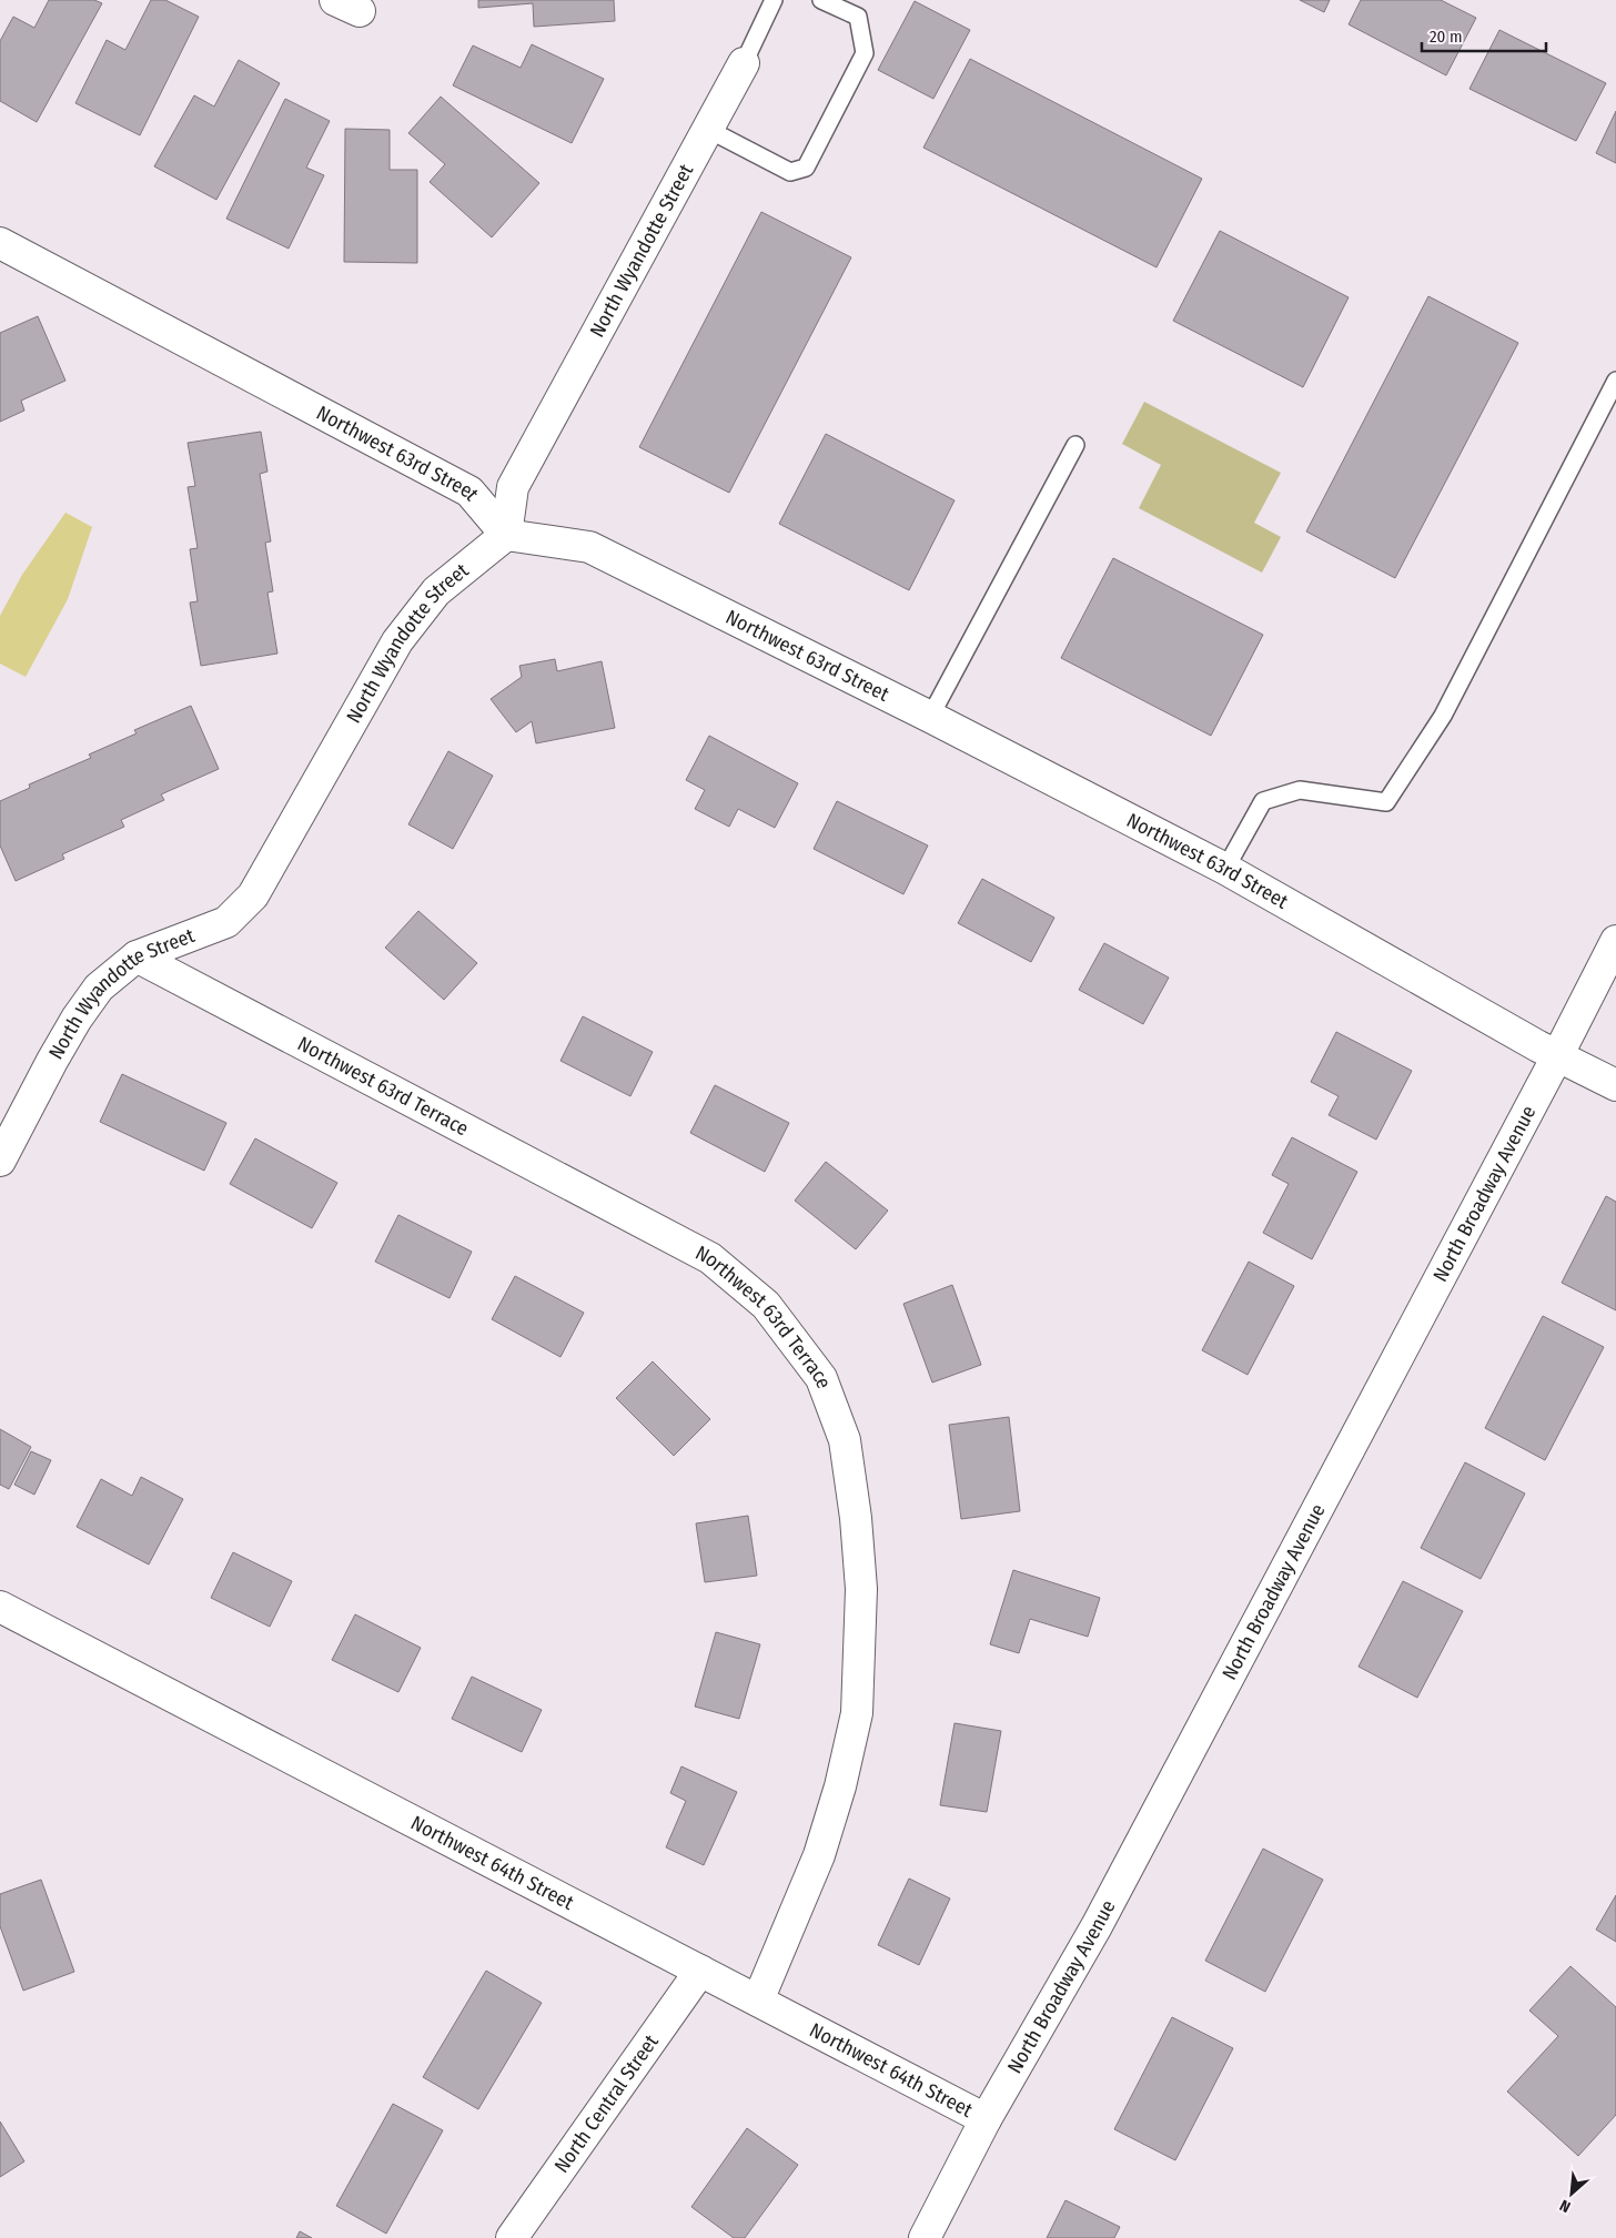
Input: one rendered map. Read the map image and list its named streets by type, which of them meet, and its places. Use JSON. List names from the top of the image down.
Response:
{
  "streets": {
    "street": [
      "North Wyandotte Street",
      "Northwest 63rd Street",
      "Northwest 63rd Terrace",
      "North Broadway Avenue",
      "Northwest 64th Street",
      "North Central Street"
    ]
  },
  "crossings": [
    ["North Wyandotte Street", "Northwest 63rd Street"],
    ["North Wyandotte Street", "Northwest 63rd Terrace"],
    ["Northwest 63rd Street", "North Broadway Avenue"],
    ["Northwest 63rd Terrace", "Northwest 64th Street"],
    ["North Broadway Avenue", "Northwest 64th Street"],
    ["Northwest 64th Street", "North Central Street"]
  ],
  "scale_bar": "20 m",
  "north": "bottom left"
}
